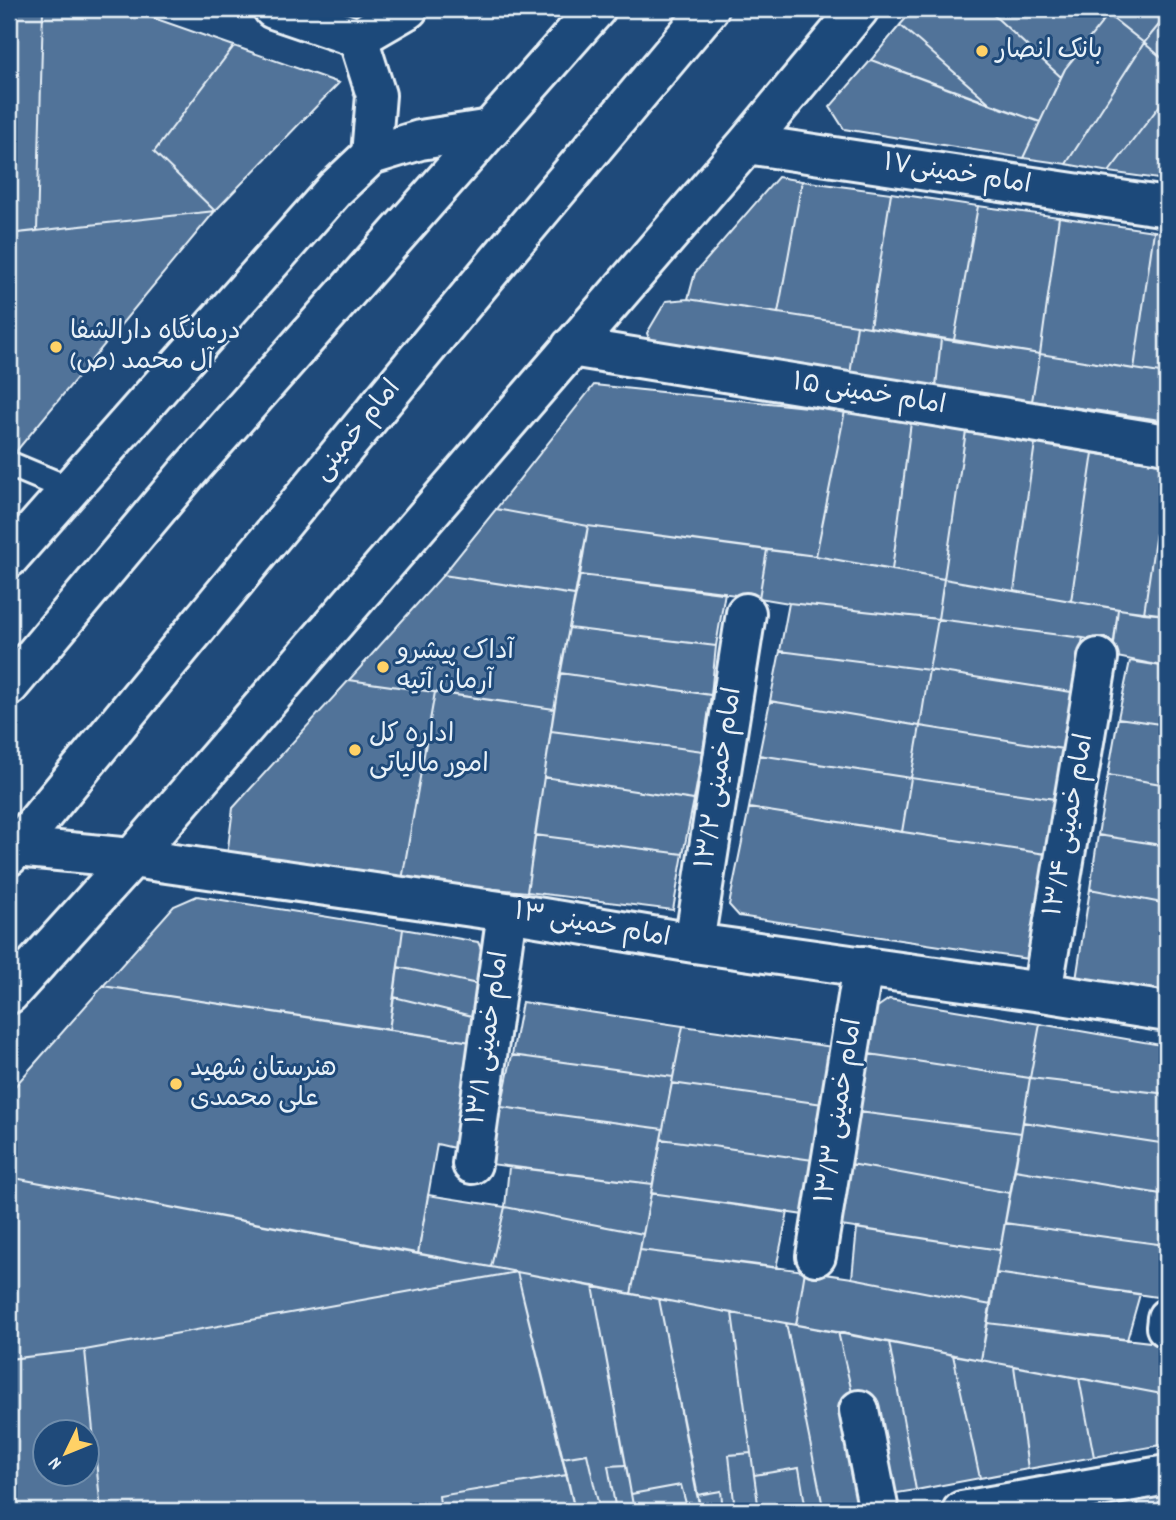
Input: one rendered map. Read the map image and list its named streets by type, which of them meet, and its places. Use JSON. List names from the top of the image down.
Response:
{
  "streets": {
    "street": [
      "امام خمینی۱۷",
      "امام خمینی ۱۵",
      "امام خمینی",
      "امام خمینی ۱۳/۲",
      "امام خمینی ۱۳/۴",
      "امام خمینی ۱۳",
      "امام خمینی ۱۳/۱",
      "امام خمینی ۱۳/۳"
    ]
  },
  "crossings": [
    ["امام خمینی", "امام خمینی ۱۳"],
    ["امام خمینی ۱۳/۲", "امام خمینی ۱۳"],
    ["امام خمینی ۱۳/۴", "امام خمینی ۱۳"],
    ["امام خمینی ۱۳", "امام خمینی ۱۳/۱"],
    ["امام خمینی ۱۳", "امام خمینی ۱۳/۳"]
  ],
  "places": [
    "بانک انصار",
    "درمانگاه دارالشفا آل محمد (ص)",
    "آداک پیشرو آرمان آتیه",
    "اداره کل امور مالیاتی",
    "هنرستان شهید علی محمدی"
  ],
  "north": "bottom left"
}
